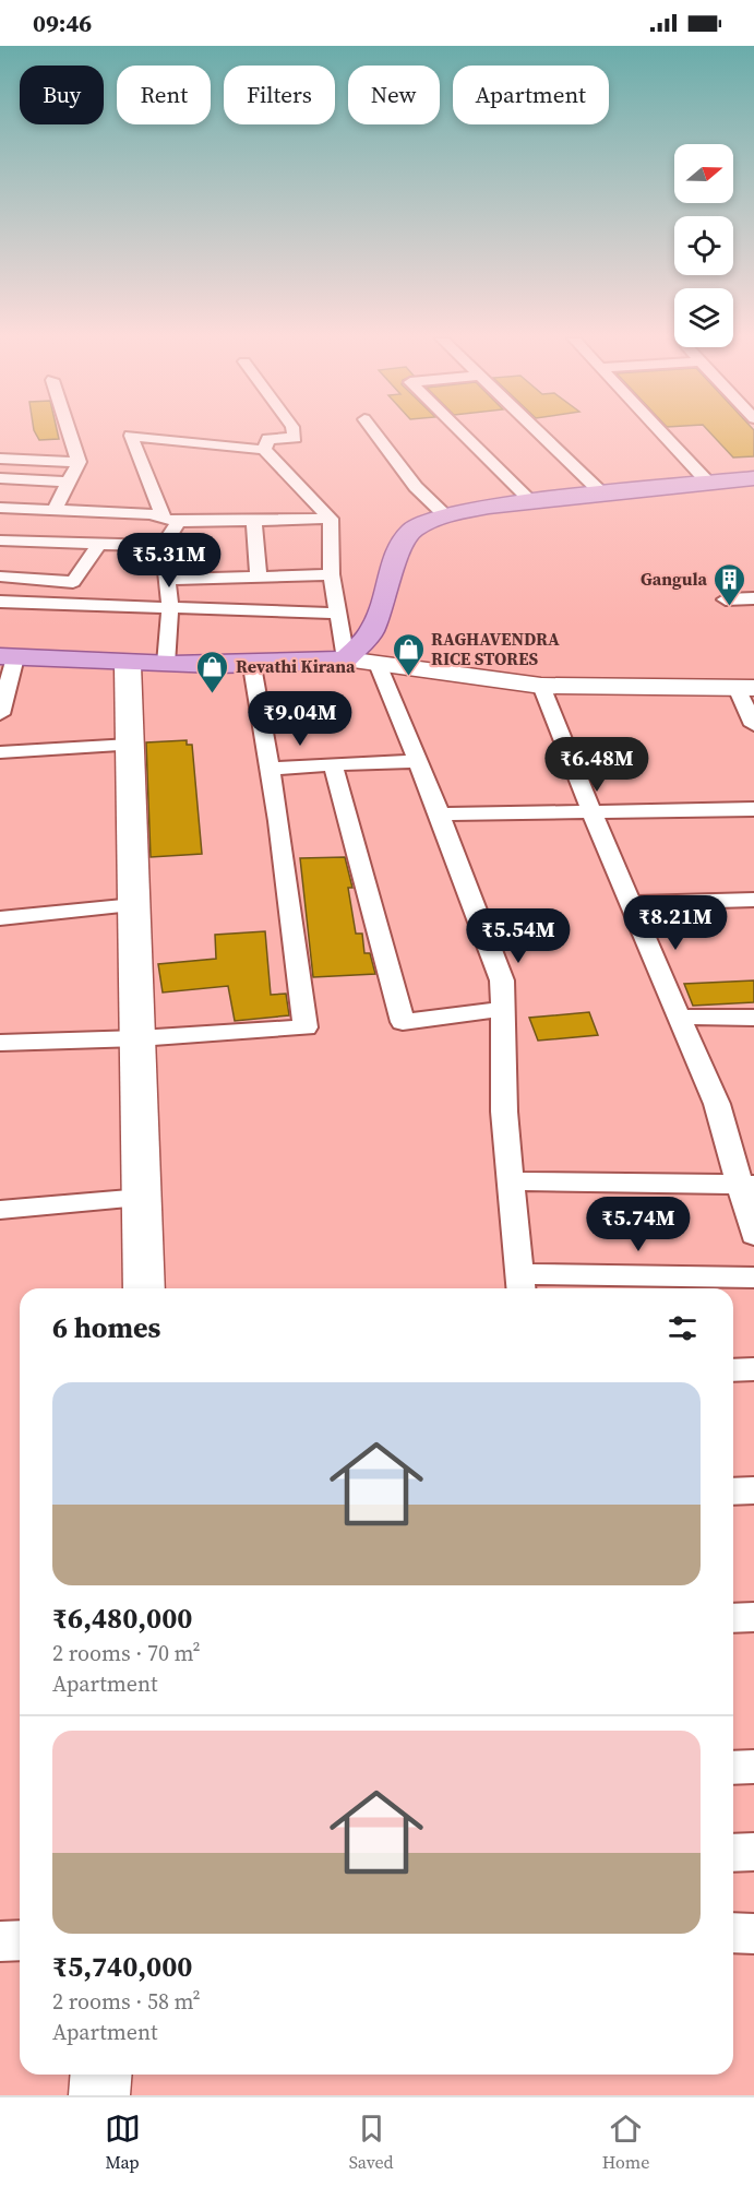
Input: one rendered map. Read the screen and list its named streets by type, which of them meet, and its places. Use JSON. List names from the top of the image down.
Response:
{
  "places": {
    "building": ["Gangula"],
    "shop": ["RAGHAVENDRA RICE STORES", "Revathi Kirana"]
  },
  "north": "right",
  "page": {
    "status": "09:46",
    "chip": [
      "Buy",
      "Rent",
      "Filters",
      "New",
      "Apartment"
    ],
    "price": [
      "₹5.31M",
      "₹9.04M",
      "₹6.48M",
      "₹8.21M",
      "₹5.54M",
      "₹5.74M"
    ],
    "heading": "6 homes",
    "list": [
      {
        "name": "₹6,480,000",
        "note": "2 rooms · 70 m² · Apartment"
      },
      {
        "name": "₹5,740,000",
        "note": "2 rooms · 58 m² · Apartment"
      }
    ],
    "tabs": ["Map", "Saved", "Home"]
  }
}
